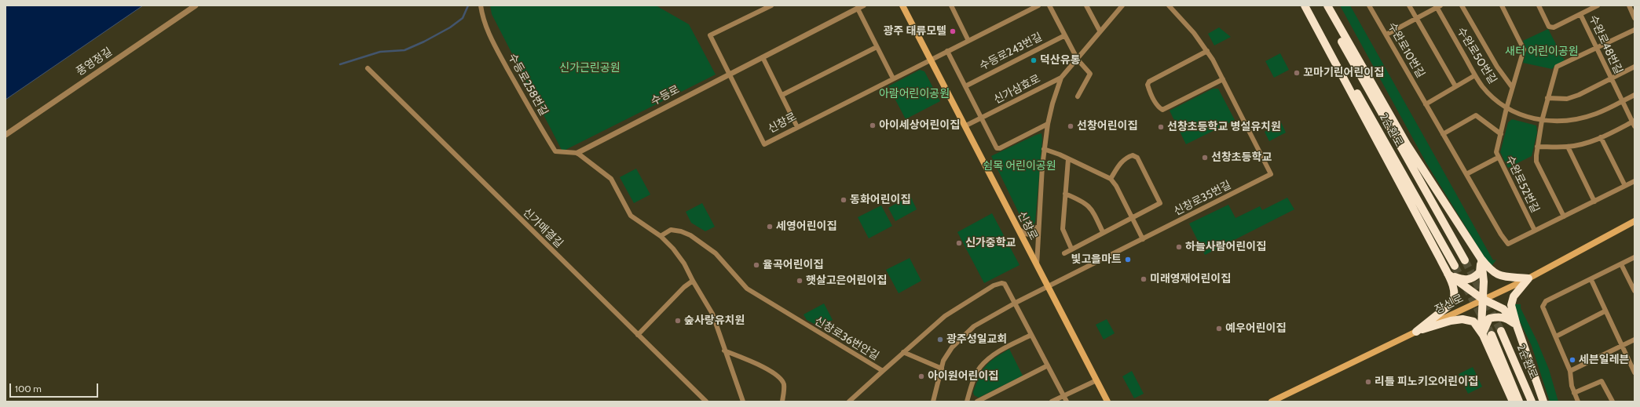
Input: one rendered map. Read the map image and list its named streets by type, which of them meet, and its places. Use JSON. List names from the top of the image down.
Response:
{
  "streets": {
    "highway": ["2순환로"],
    "main road": ["신창로", "장신로"],
    "street": [
      "수완로48번길",
      "수완로10번길",
      "수등로243번길",
      "수완로50번길",
      "풍영정길",
      "수등로258번길",
      "신가삼효로",
      "수등로",
      "수완로52번길",
      "신창로35번길",
      "신가매결길",
      "신창로36번안길"
    ]
  },
  "crossings": [
    ["수완로48번길", "수완로50번길"],
    ["수완로10번길", "수완로50번길"],
    ["수완로10번길", "수완로52번길"],
    ["수완로50번길", "수완로52번길"],
    ["수등로258번길", "수등로"],
    ["신가삼효로", "신창로"],
    ["수등로", "신창로"],
    ["신창로", "신창로35번길"],
    ["신창로35번길", "신창로36번안길"]
  ],
  "parks": [
    "새터 어린이공원",
    "신가근린공원",
    "아람어린이공원",
    "쉼목 어린이공원"
  ],
  "places": [
    "광주 태류모텔",
    "덕산유통",
    "꼬마기린어린이집",
    "아이세상어린이집",
    "선창어린이집",
    "선창초등학교 병설유치원",
    "선창초등학교",
    "동화어린이집",
    "세영어린이집",
    "신가중학교",
    "하늘사람어린이집",
    "빛고을마트",
    "율곡어린이집",
    "미래영재어린이집",
    "햇살고은어린이집",
    "숲사랑유치원",
    "예우어린이집",
    "광주성일교회",
    "세븐일레븐",
    "아이원어린이집",
    "리틀 피노키오어린이집"
  ],
  "scale_bar": "100 m"
}
